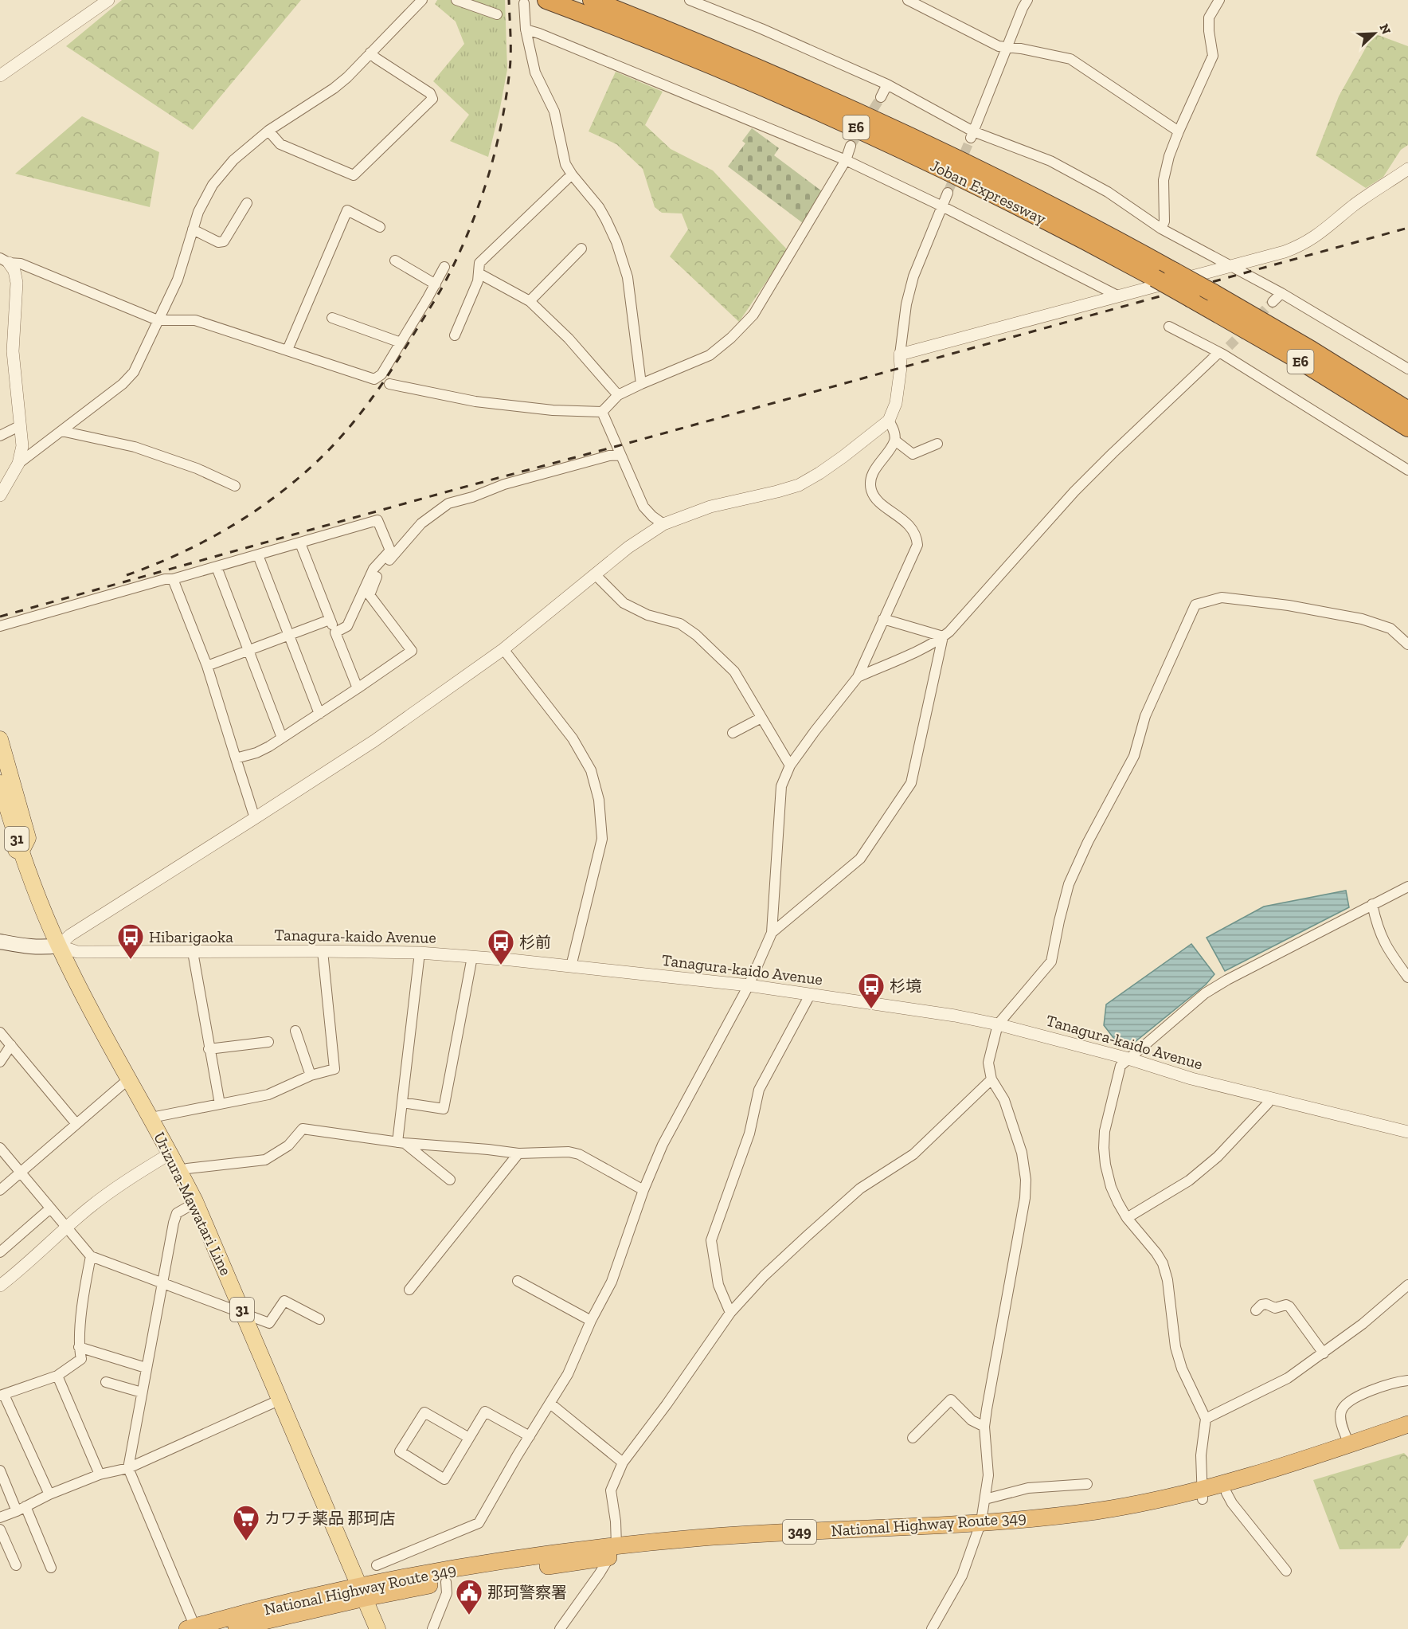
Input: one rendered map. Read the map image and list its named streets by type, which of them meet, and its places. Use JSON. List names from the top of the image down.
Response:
{
  "streets": {
    "highway": [
      "E6",
      "Joban Expressway",
      "National Highway Route 349",
      "349"
    ],
    "main road": ["31", "Urizura-Mawatari Line"],
    "street": ["Tanagura-kaido Avenue"]
  },
  "crossings": [
    ["Tanagura-kaido Avenue", "Urizura-Mawatari Line"],
    ["Urizura-Mawatari Line", "National Highway Route 349"]
  ],
  "places": {
    "bus stop": ["Hibarigaoka", "杉前", "杉境"],
    "supermarket": ["カワチ薬品 那珂店"],
    "public building": ["那珂警察署"]
  },
  "north": "top right"
}
